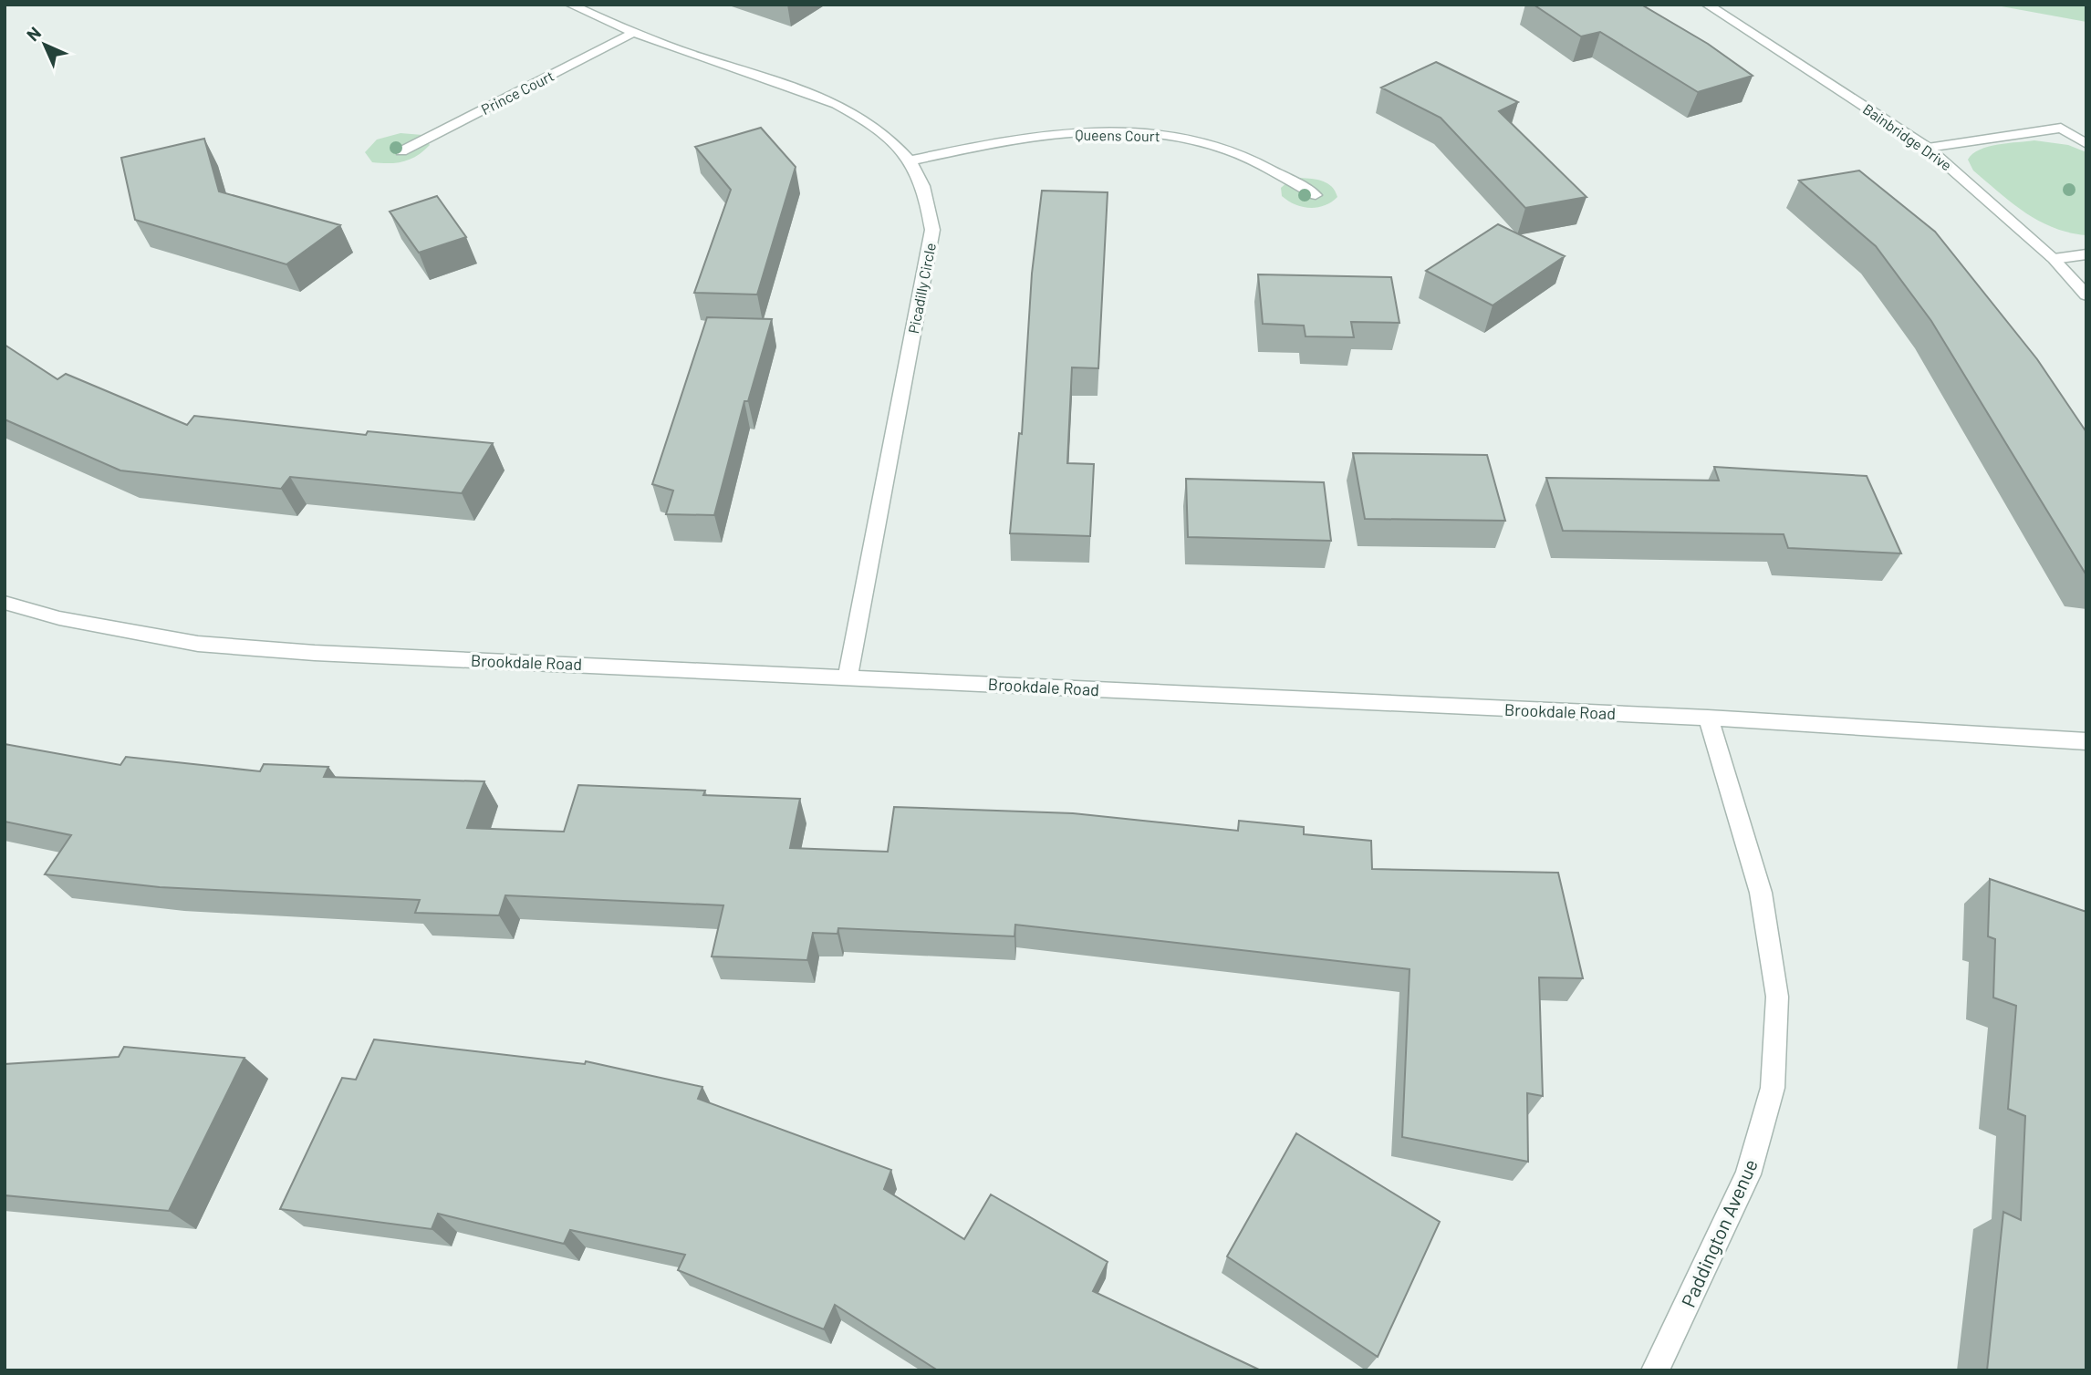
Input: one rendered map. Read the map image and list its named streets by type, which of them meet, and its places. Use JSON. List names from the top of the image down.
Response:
{
  "streets": {
    "street": [
      "Prince Court",
      "Queens Court",
      "Bainbridge Drive",
      "Picadilly Circle",
      "Brookdale Road",
      "Paddington Avenue"
    ]
  },
  "crossings": [
    ["Prince Court", "Picadilly Circle"],
    ["Queens Court", "Picadilly Circle"],
    ["Picadilly Circle", "Brookdale Road"],
    ["Brookdale Road", "Paddington Avenue"]
  ],
  "north": "top left"
}
